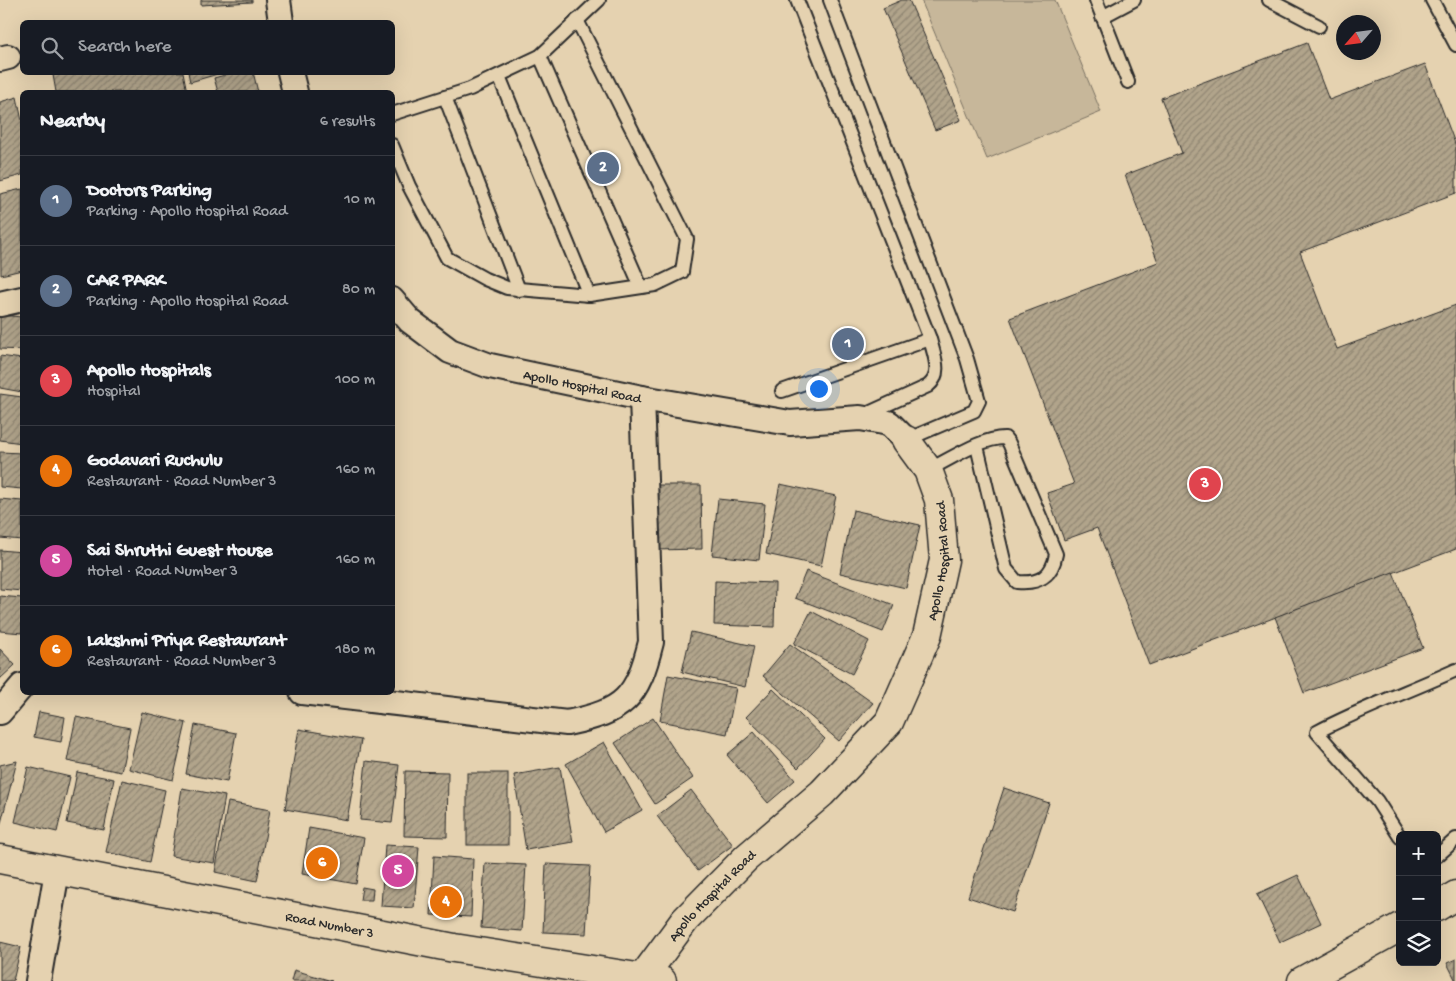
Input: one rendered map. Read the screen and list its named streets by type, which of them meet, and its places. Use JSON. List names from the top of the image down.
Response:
{
  "streets": {
    "street": ["Apollo Hospital Road", "Road Number 3"]
  },
  "crossings": [
    ["Apollo Hospital Road", "Road Number 3"]
  ],
  "north": "bottom left",
  "page": {
    "search": "Search here",
    "heading": ["Nearby", "6 results"],
    "pins": [
      "2",
      "1",
      "3",
      "6",
      "5",
      "4"
    ],
    "list": [
      {
        "mark": "1",
        "name": "Doctors Parking",
        "note": "Parking · Apollo Hospital Road",
        "value": "10 m"
      },
      {
        "mark": "2",
        "name": "CAR PARK",
        "note": "Parking · Apollo Hospital Road",
        "value": "80 m"
      },
      {
        "mark": "3",
        "name": "Apollo Hospitals",
        "note": "Hospital",
        "value": "100 m"
      },
      {
        "mark": "4",
        "name": "Godavari Ruchulu",
        "note": "Restaurant · Road Number 3",
        "value": "160 m"
      },
      {
        "mark": "5",
        "name": "Sai Shruthi Guest House",
        "note": "Hotel · Road Number 3",
        "value": "160 m"
      },
      {
        "mark": "6",
        "name": "Lakshmi Priya Restaurant",
        "note": "Restaurant · Road Number 3",
        "value": "180 m"
      }
    ],
    "map_buttons": ["+", "−"]
  }
}
